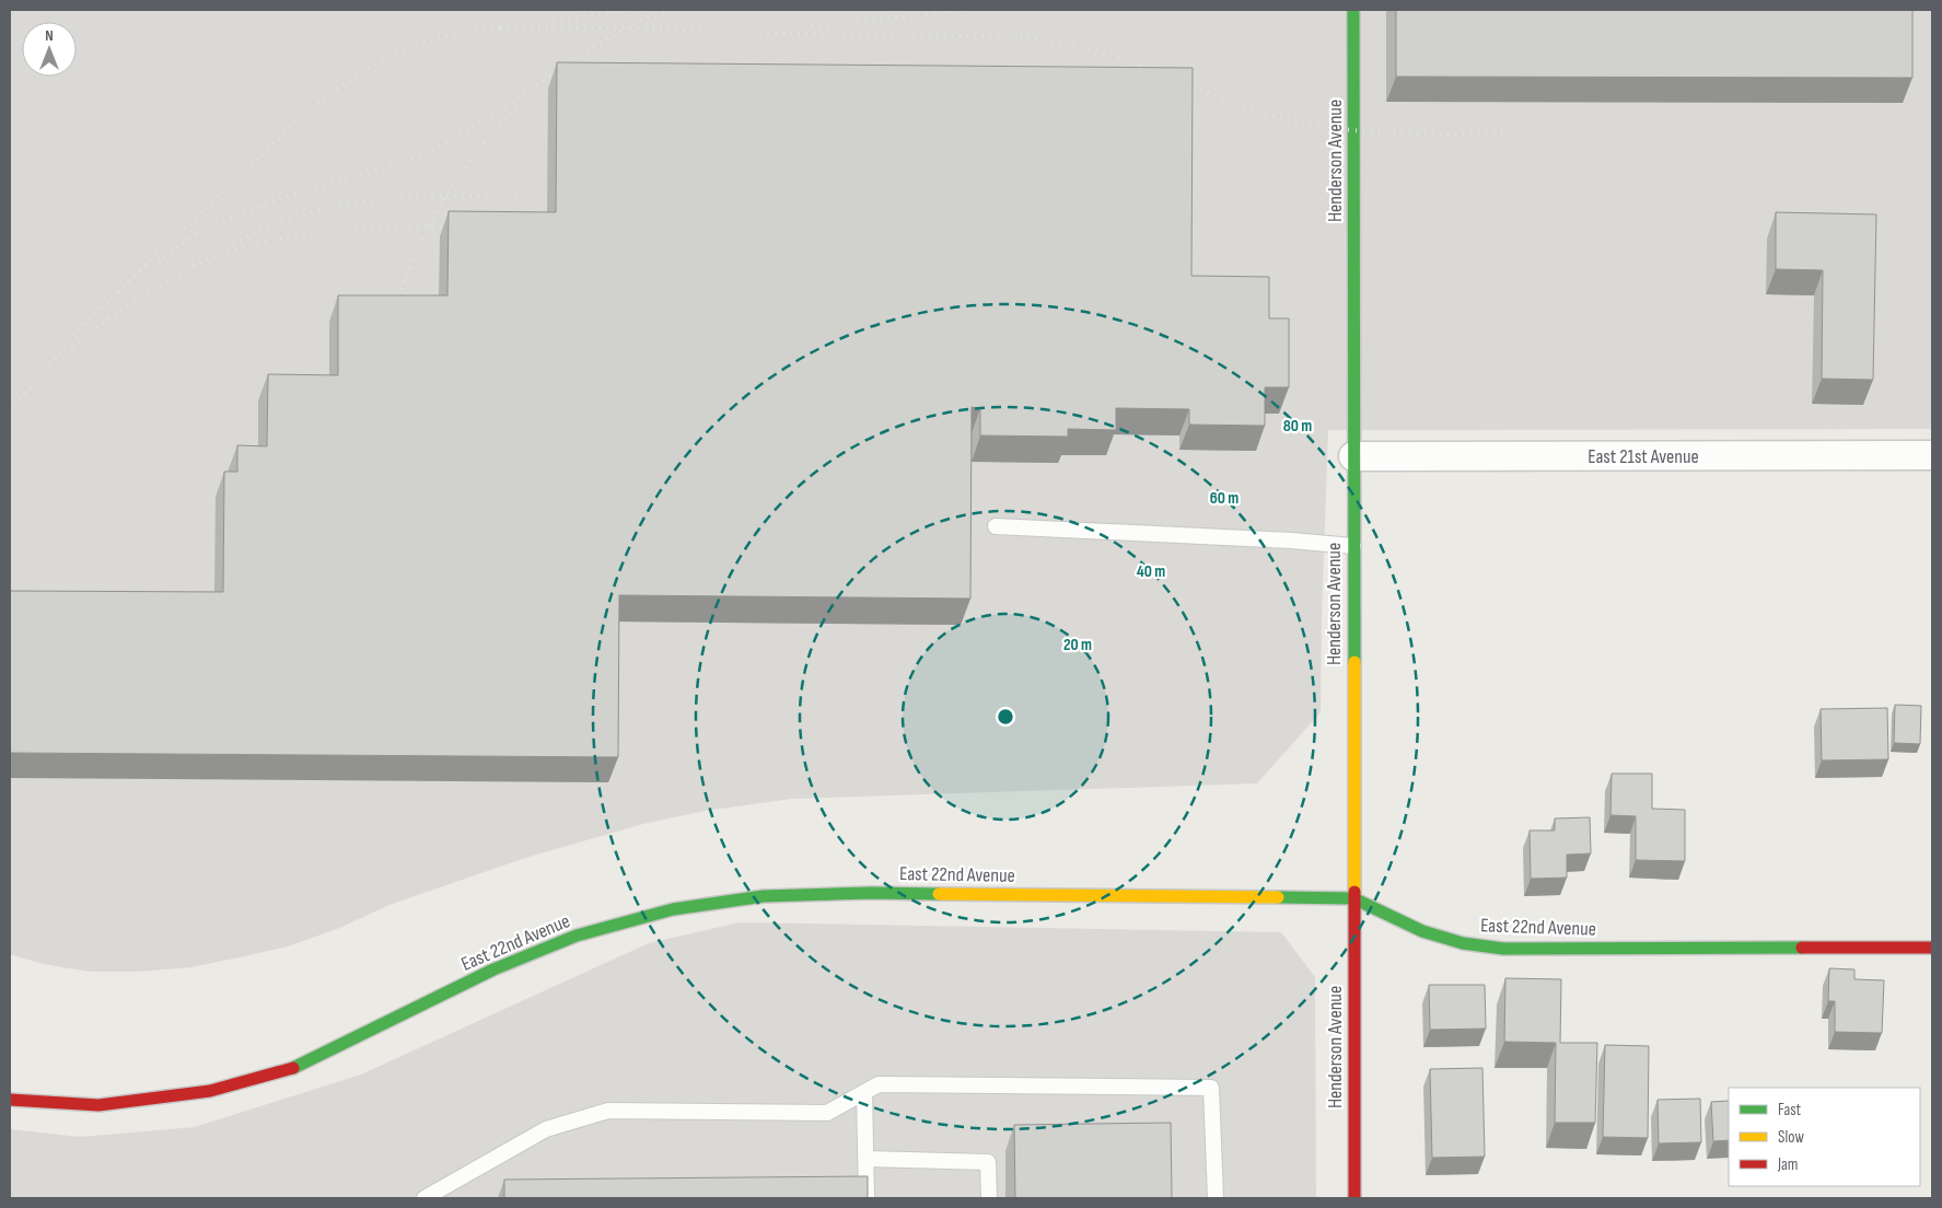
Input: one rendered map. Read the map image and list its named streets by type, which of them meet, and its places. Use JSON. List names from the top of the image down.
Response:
{
  "streets": {
    "street": ["Henderson Avenue", "East 21st Avenue", "East 22nd Avenue"]
  },
  "crossings": [
    ["Henderson Avenue", "East 21st Avenue"],
    ["Henderson Avenue", "East 22nd Avenue"]
  ],
  "legend": ["Fast", "Slow", "Jam"],
  "north": "top",
  "rings": [
    "80 m",
    "60 m",
    "40 m",
    "20 m"
  ]
}
